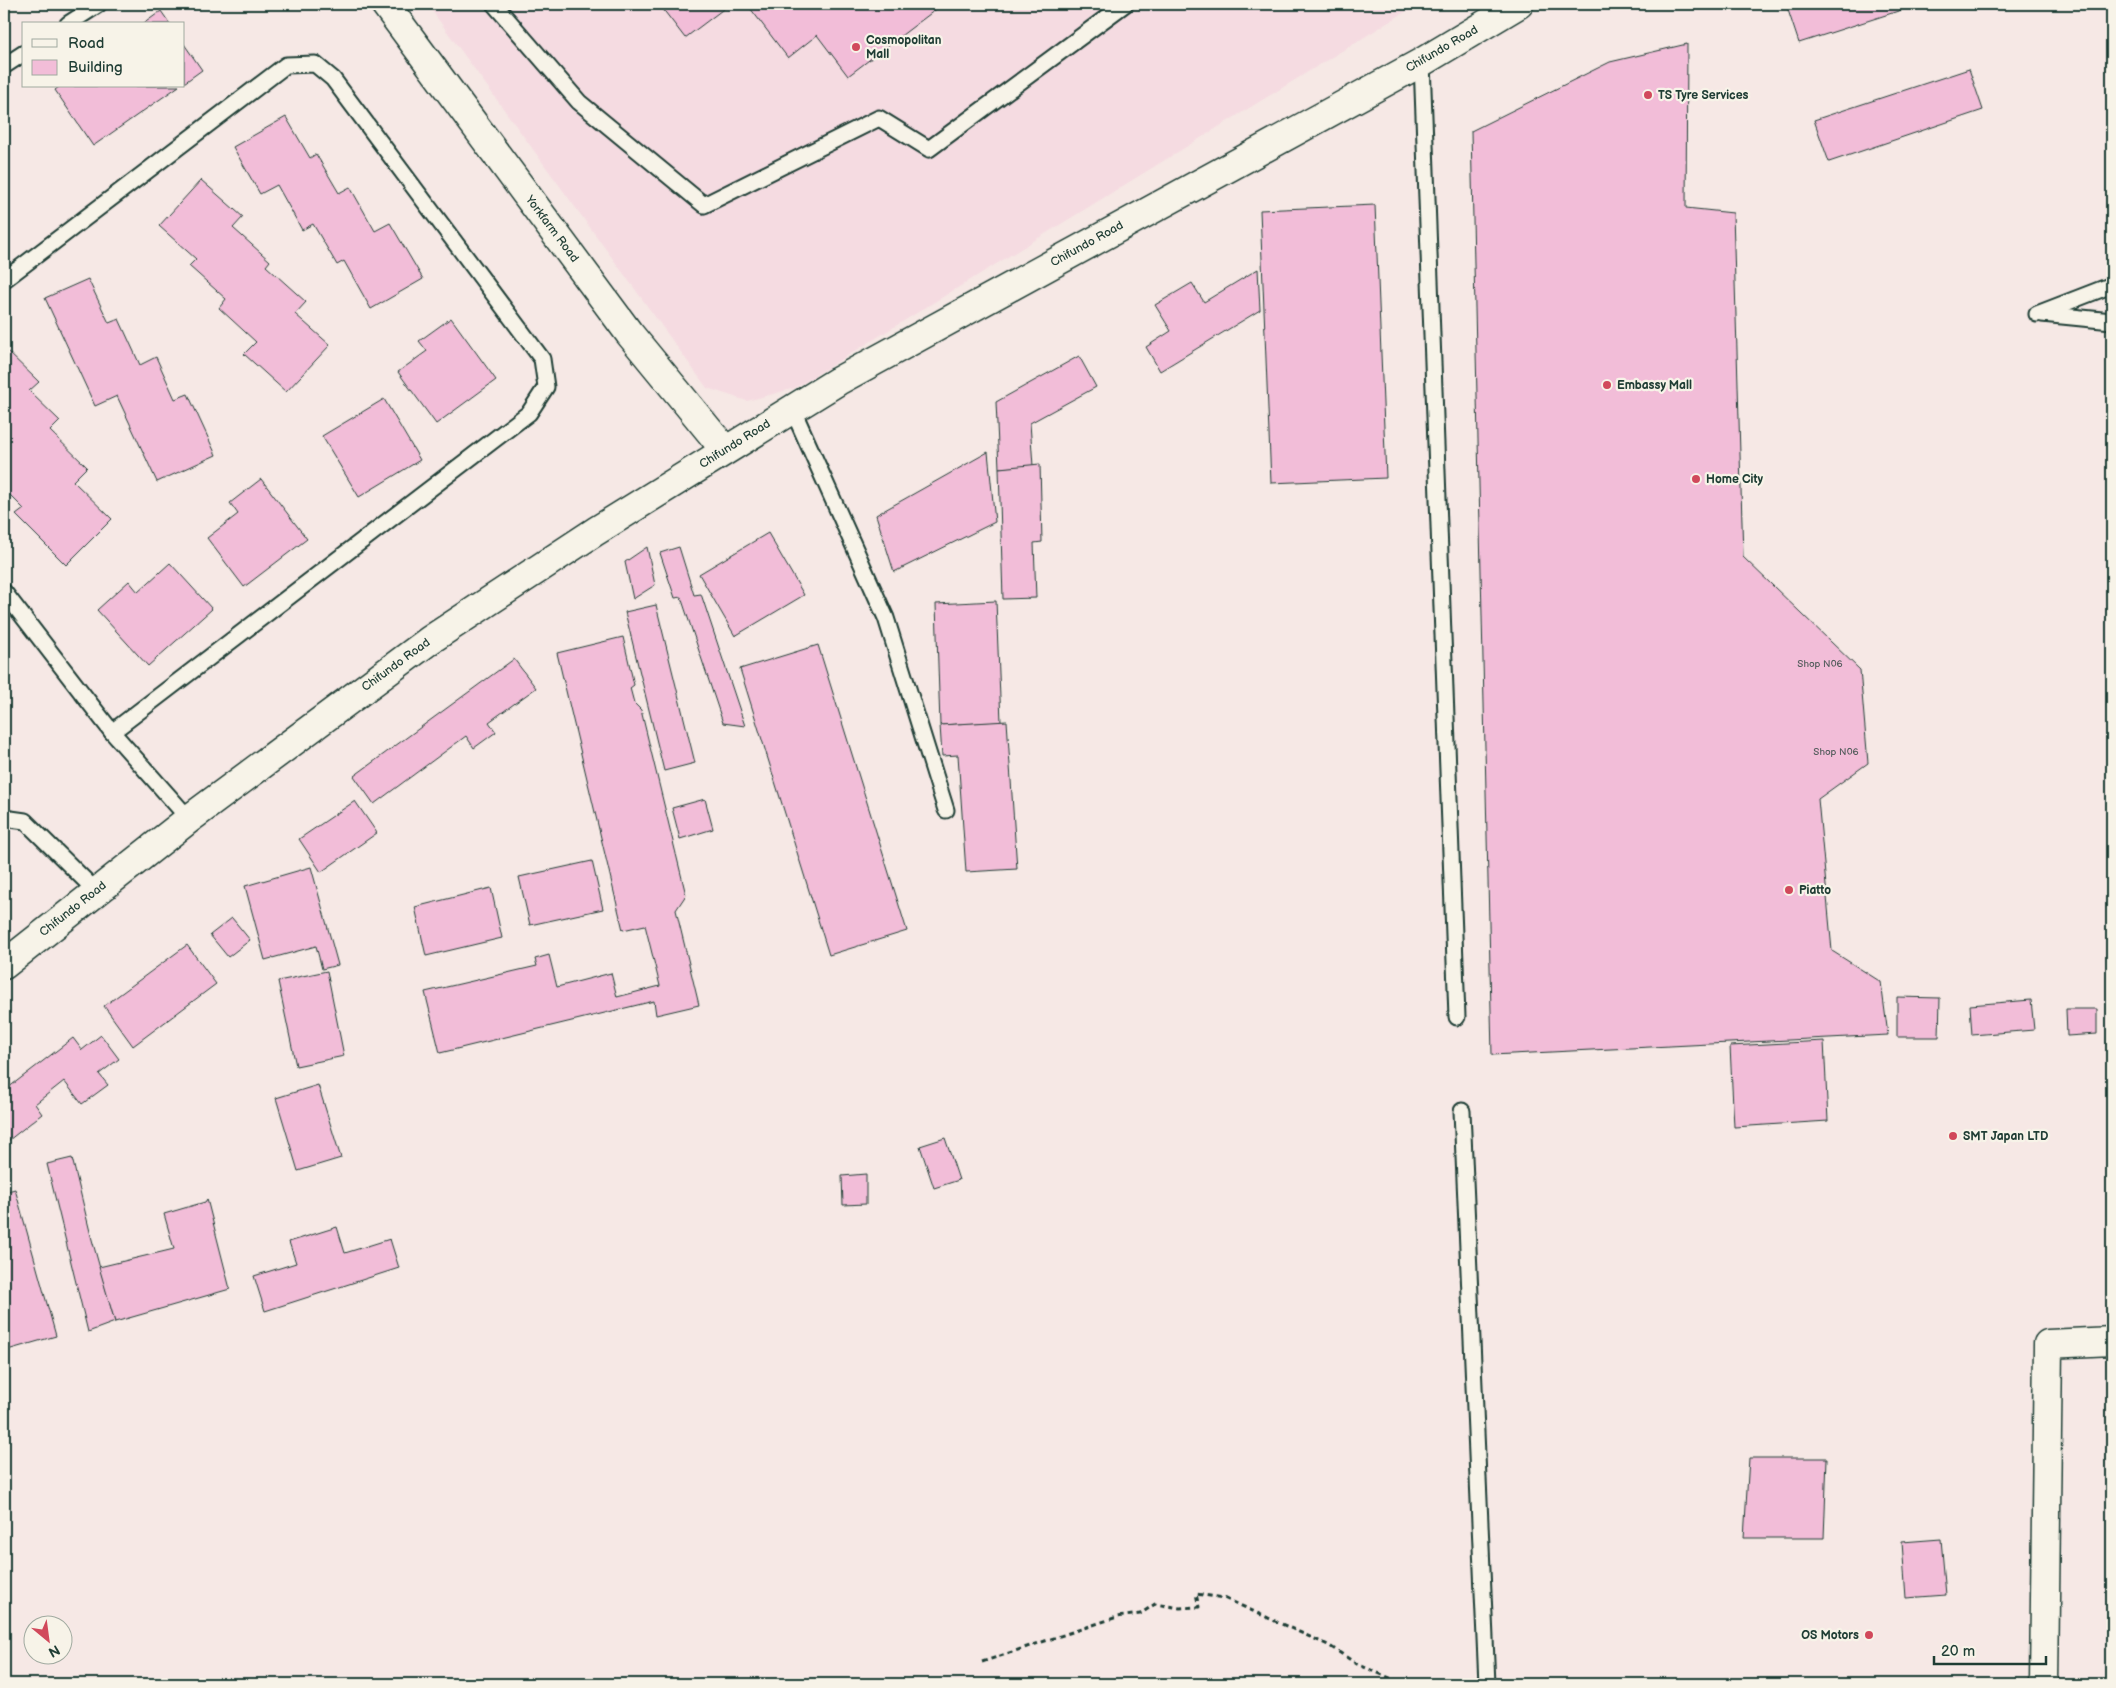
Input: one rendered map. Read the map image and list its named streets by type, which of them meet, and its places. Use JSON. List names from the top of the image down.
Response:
{
  "streets": {
    "street": ["Chifundo Road", "Yorkfarm Road"]
  },
  "crossings": [
    ["Chifundo Road", "Yorkfarm Road"]
  ],
  "places": [
    "Cosmopolitan Mall",
    "TS Tyre Services",
    "Embassy Mall",
    "Home City",
    "Piatto",
    "SMT Japan LTD",
    "OS Motors"
  ],
  "house_numbers": ["Shop N06", "Shop N06"],
  "legend": ["Road", "Building"],
  "scale_bar": "20 m",
  "north": "bottom right"
}
